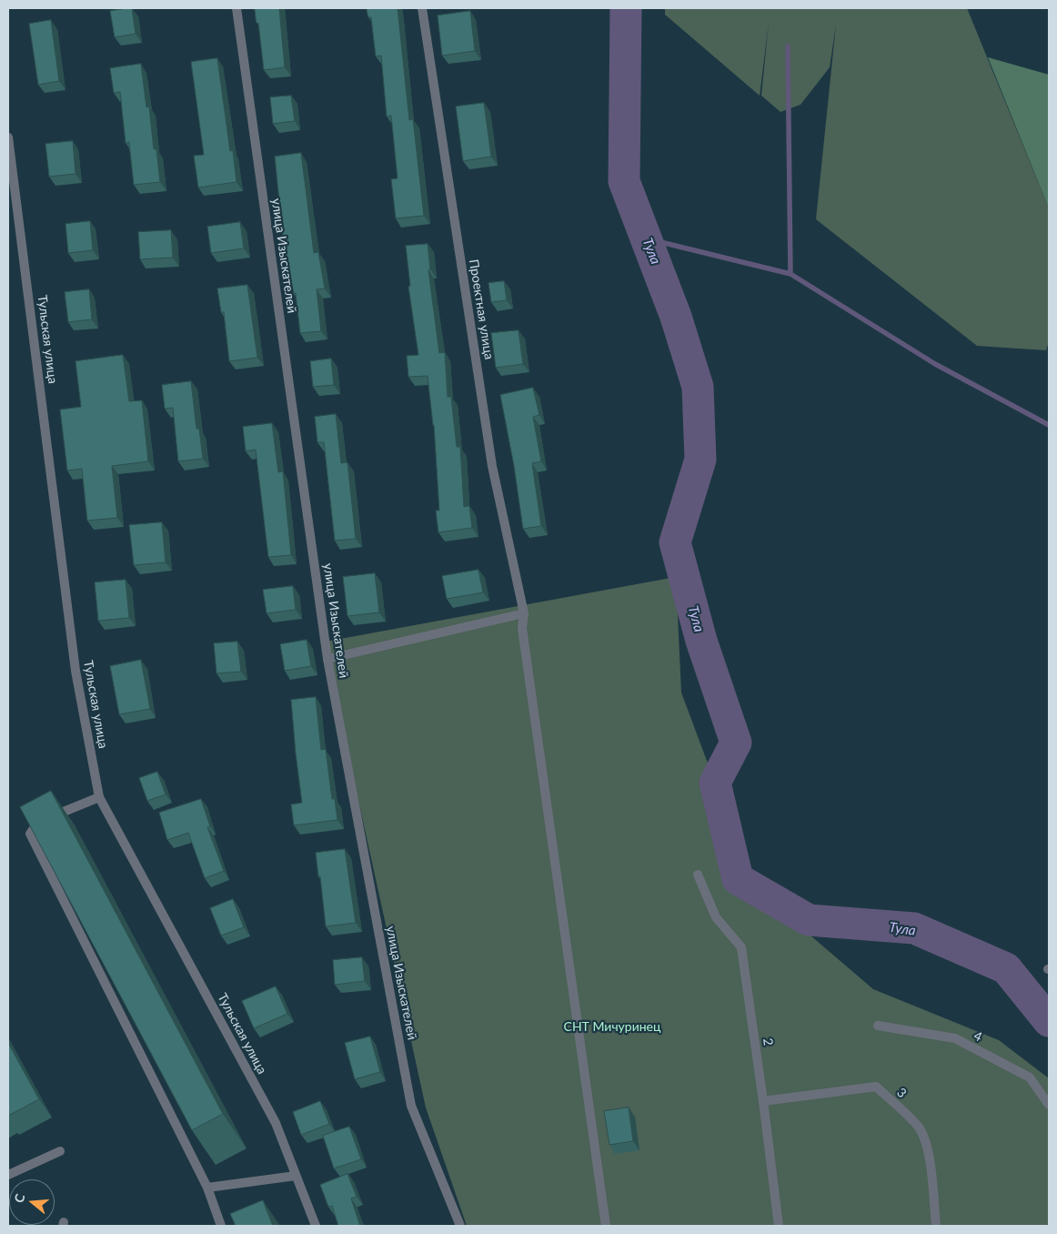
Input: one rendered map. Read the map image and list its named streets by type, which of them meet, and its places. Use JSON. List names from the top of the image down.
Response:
{
  "streets": {
    "street": [
      "улица Изыскателей",
      "Проектная улица",
      "Тульская улица",
      "4",
      "2",
      "3"
    ]
  },
  "crossings": [
    ["2", "3"]
  ],
  "water": ["Тула"],
  "parks": ["СНТ Мичуринец"],
  "north": "left"
}
